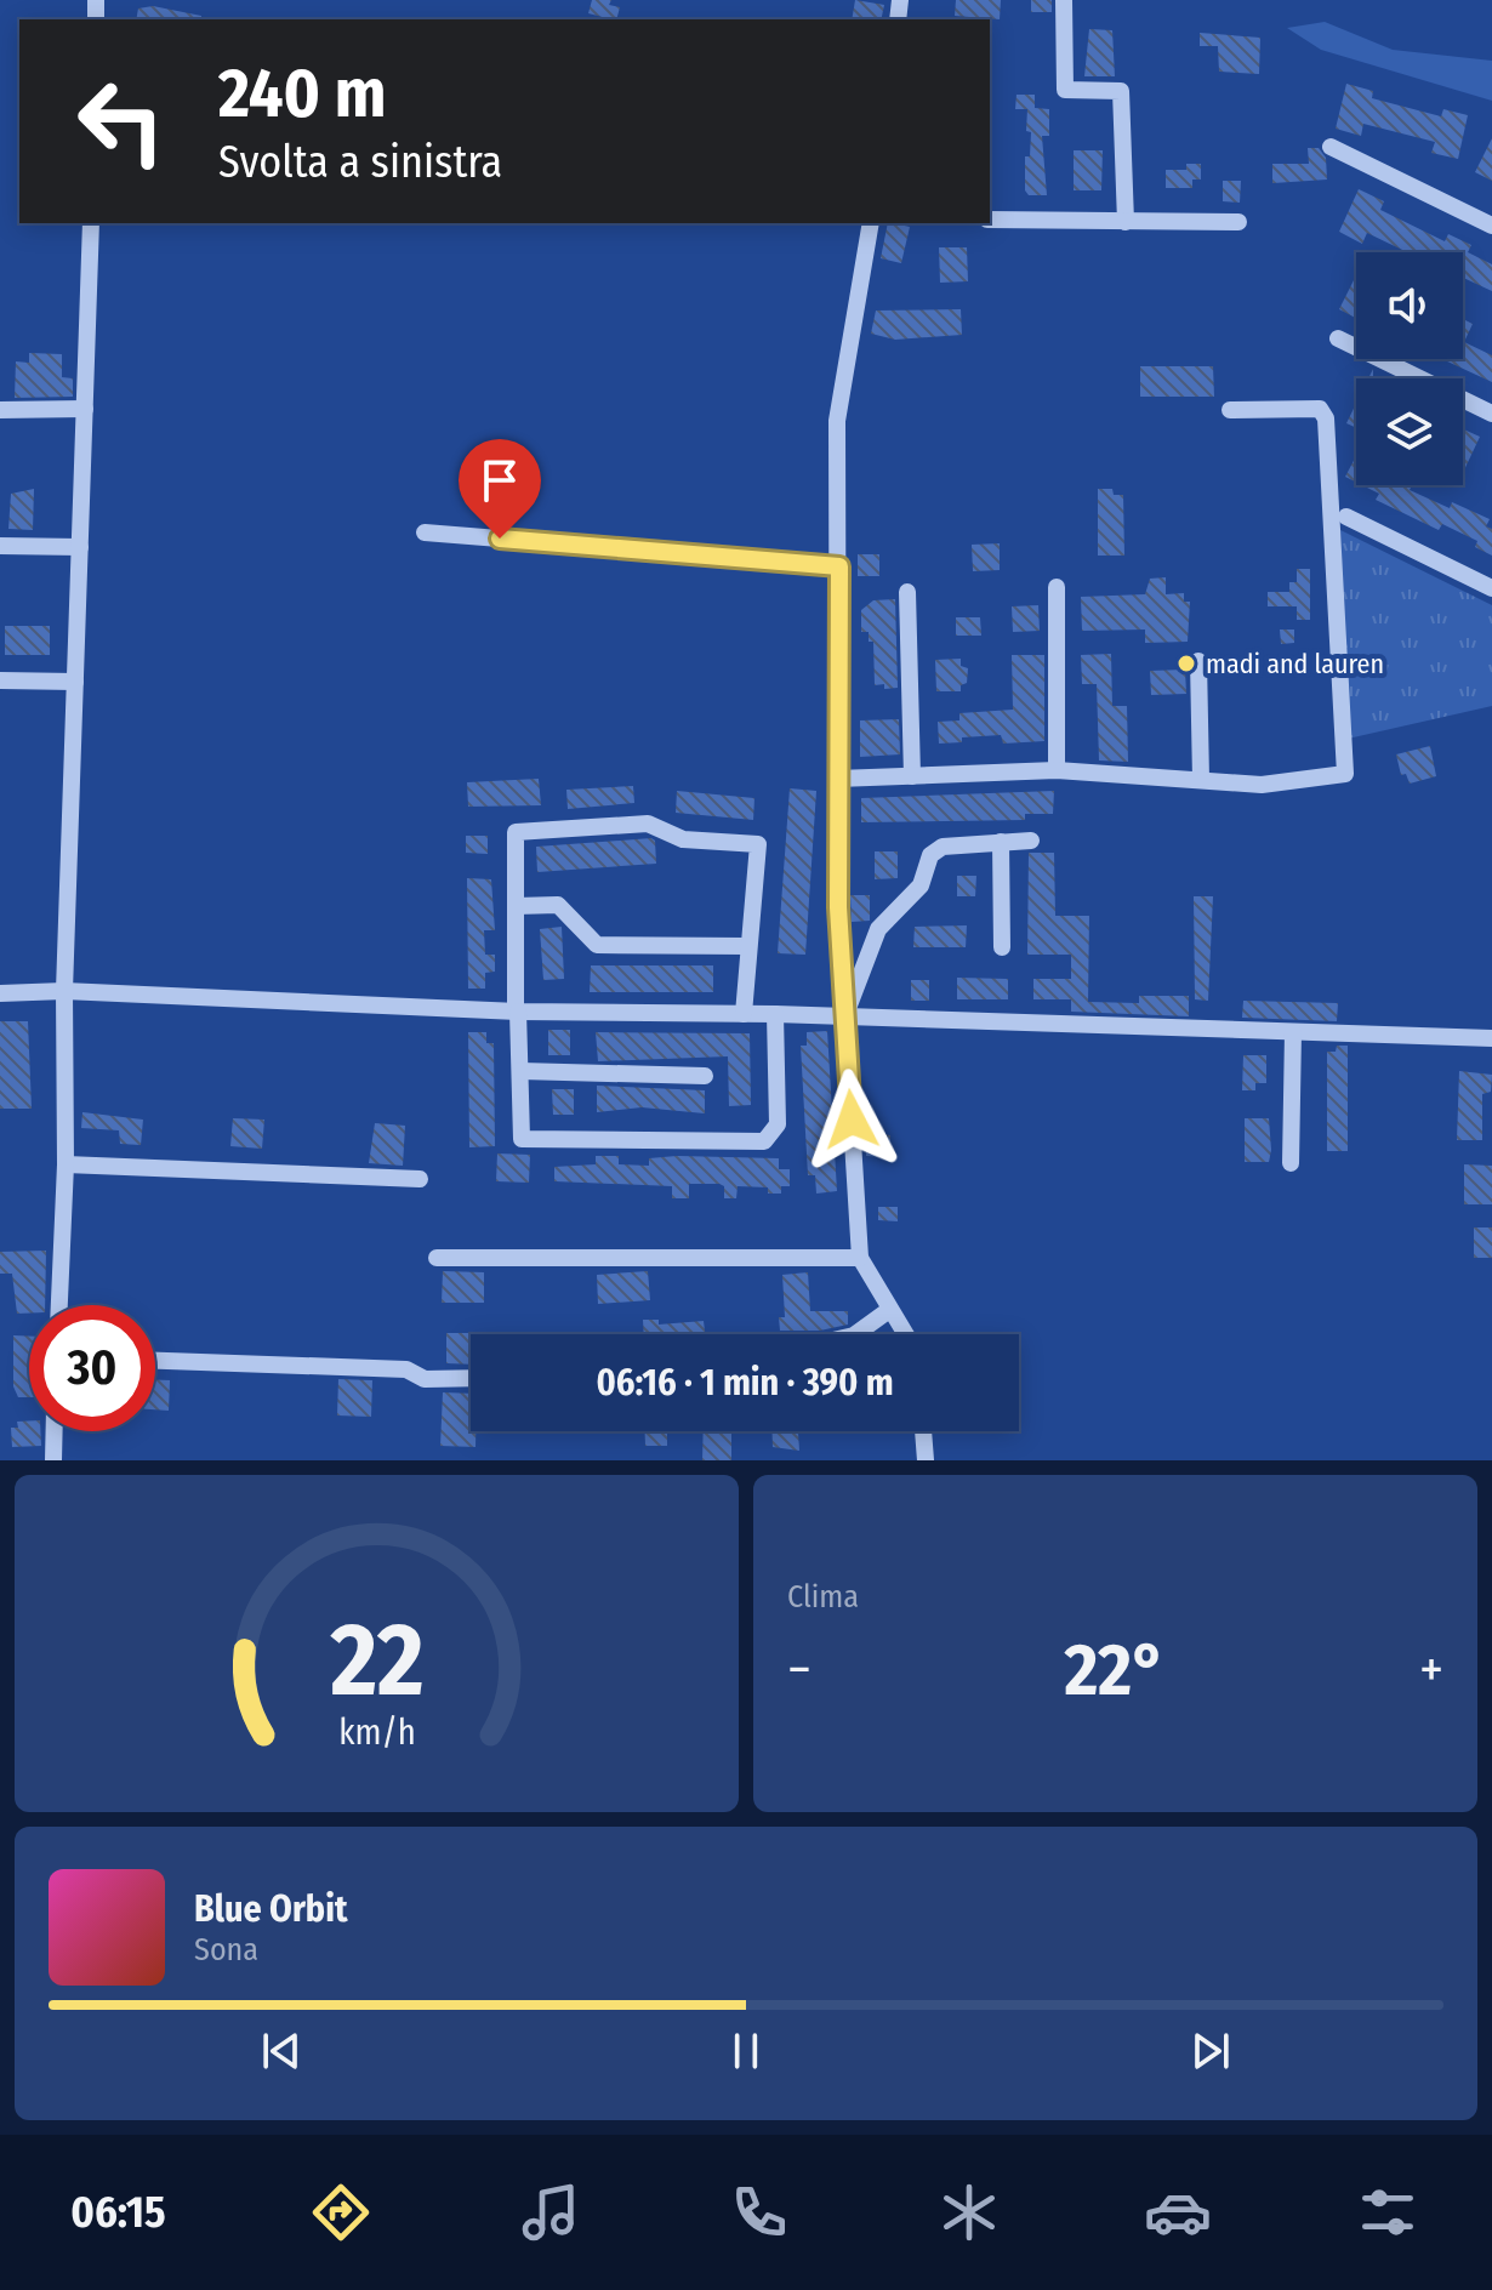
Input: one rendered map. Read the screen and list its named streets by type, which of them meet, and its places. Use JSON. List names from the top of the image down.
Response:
{
  "places": ["madi and lauren"],
  "page": {
    "turn": ["240 m", "Svolta a sinistra"],
    "limit": "30",
    "trip": "06:16 · 1 min · 390 m",
    "tile": "Clima",
    "heat": ["−", "22°", "+"],
    "song": ["Blue Orbit", "Sona"],
    "tabs": "06:15",
    "gauge": ["22", "km/h"]
  }
}
